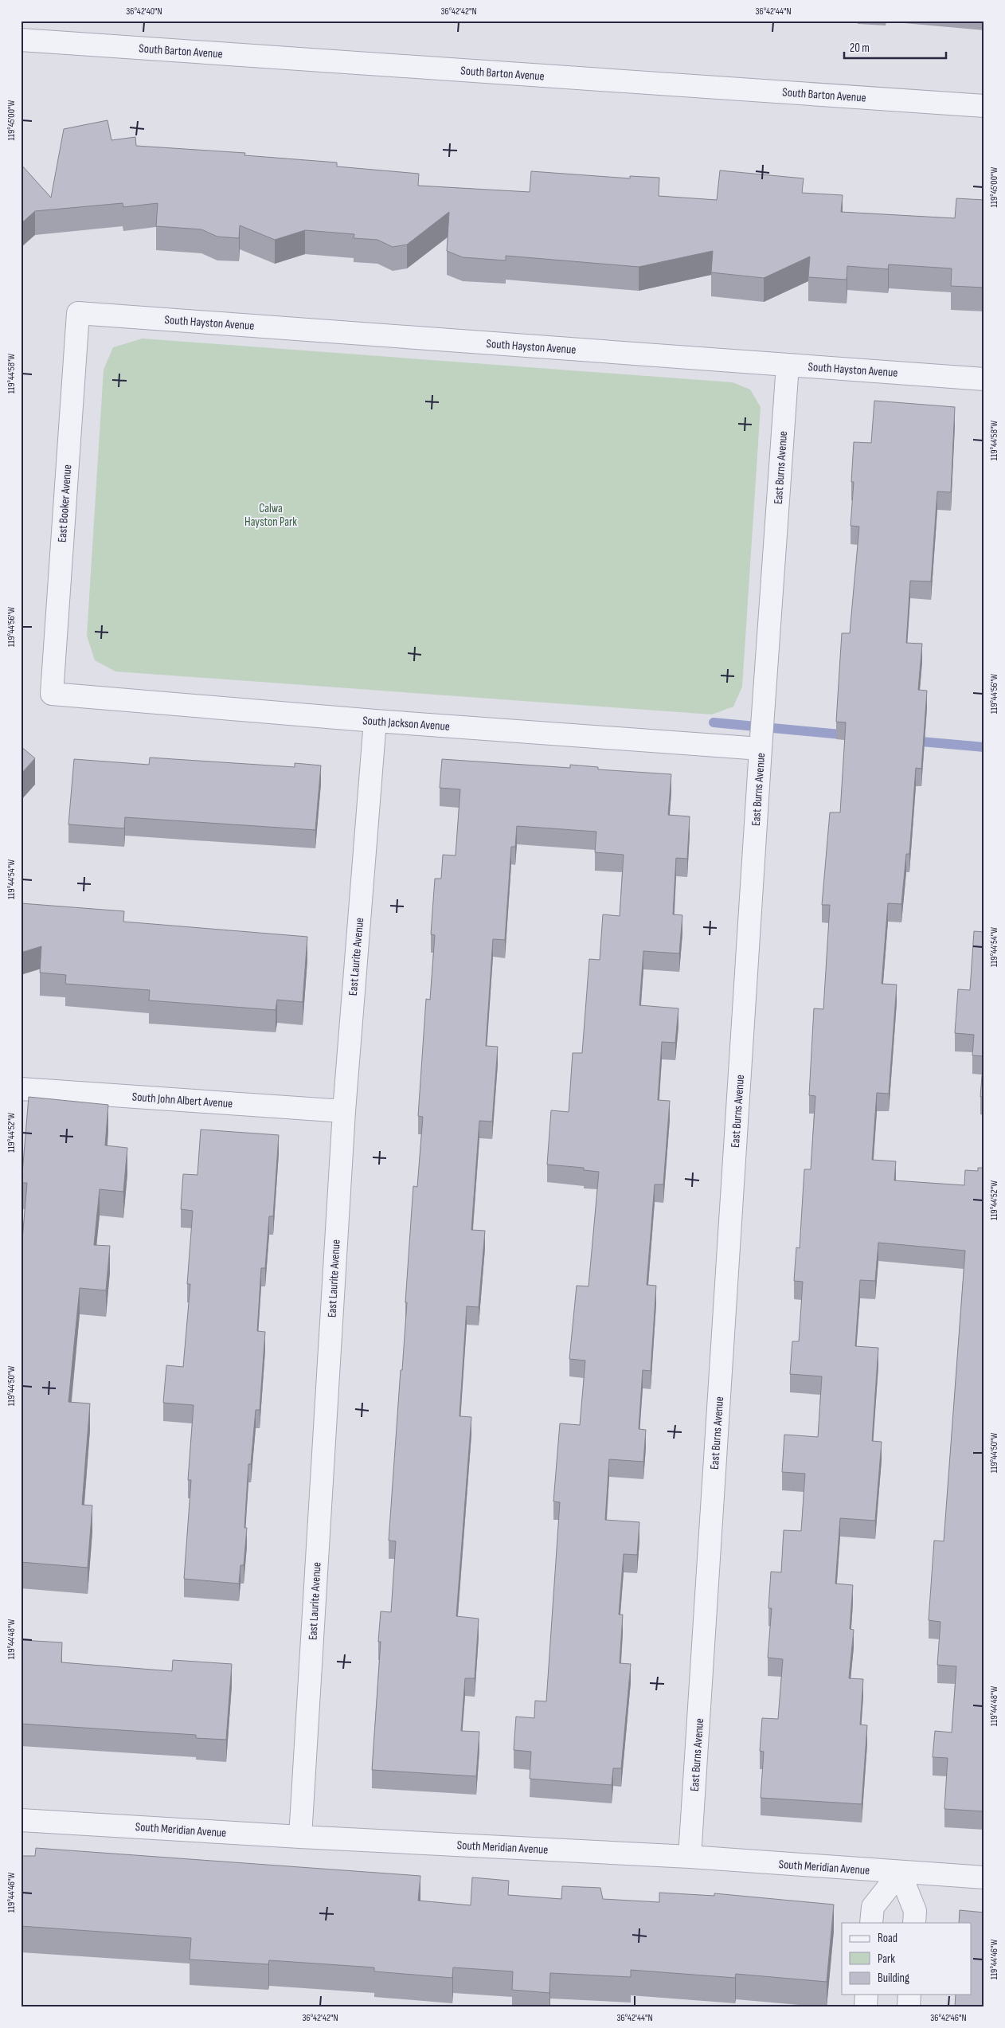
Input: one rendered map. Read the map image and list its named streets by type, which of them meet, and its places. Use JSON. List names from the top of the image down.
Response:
{
  "streets": {
    "street": [
      "South Barton Avenue",
      "South Hayston Avenue",
      "East Burns Avenue",
      "East Booker Avenue",
      "South Jackson Avenue",
      "East Laurite Avenue",
      "South John Albert Avenue",
      "South Meridian Avenue"
    ]
  },
  "crossings": [
    ["South Hayston Avenue", "East Burns Avenue"],
    ["South Hayston Avenue", "East Booker Avenue"],
    ["East Burns Avenue", "South Jackson Avenue"],
    ["East Burns Avenue", "South Meridian Avenue"],
    ["East Booker Avenue", "South Jackson Avenue"],
    ["South Jackson Avenue", "East Laurite Avenue"],
    ["East Laurite Avenue", "South John Albert Avenue"],
    ["East Laurite Avenue", "South Meridian Avenue"]
  ],
  "parks": ["Calwa Hayston Park"],
  "legend": ["Road", "Park", "Building"],
  "scale_bar": "20 m",
  "coordinates": [
    "36°42'40\"N",
    "36°42'42\"N",
    "36°42'44\"N",
    "119°45'00\"W",
    "119°44'58\"W",
    "119°44'56\"W",
    "119°44'54\"W",
    "119°44'52\"W",
    "119°44'50\"W",
    "119°44'48\"W",
    "119°44'46\"W",
    "36°42'46\"N"
  ]
}
